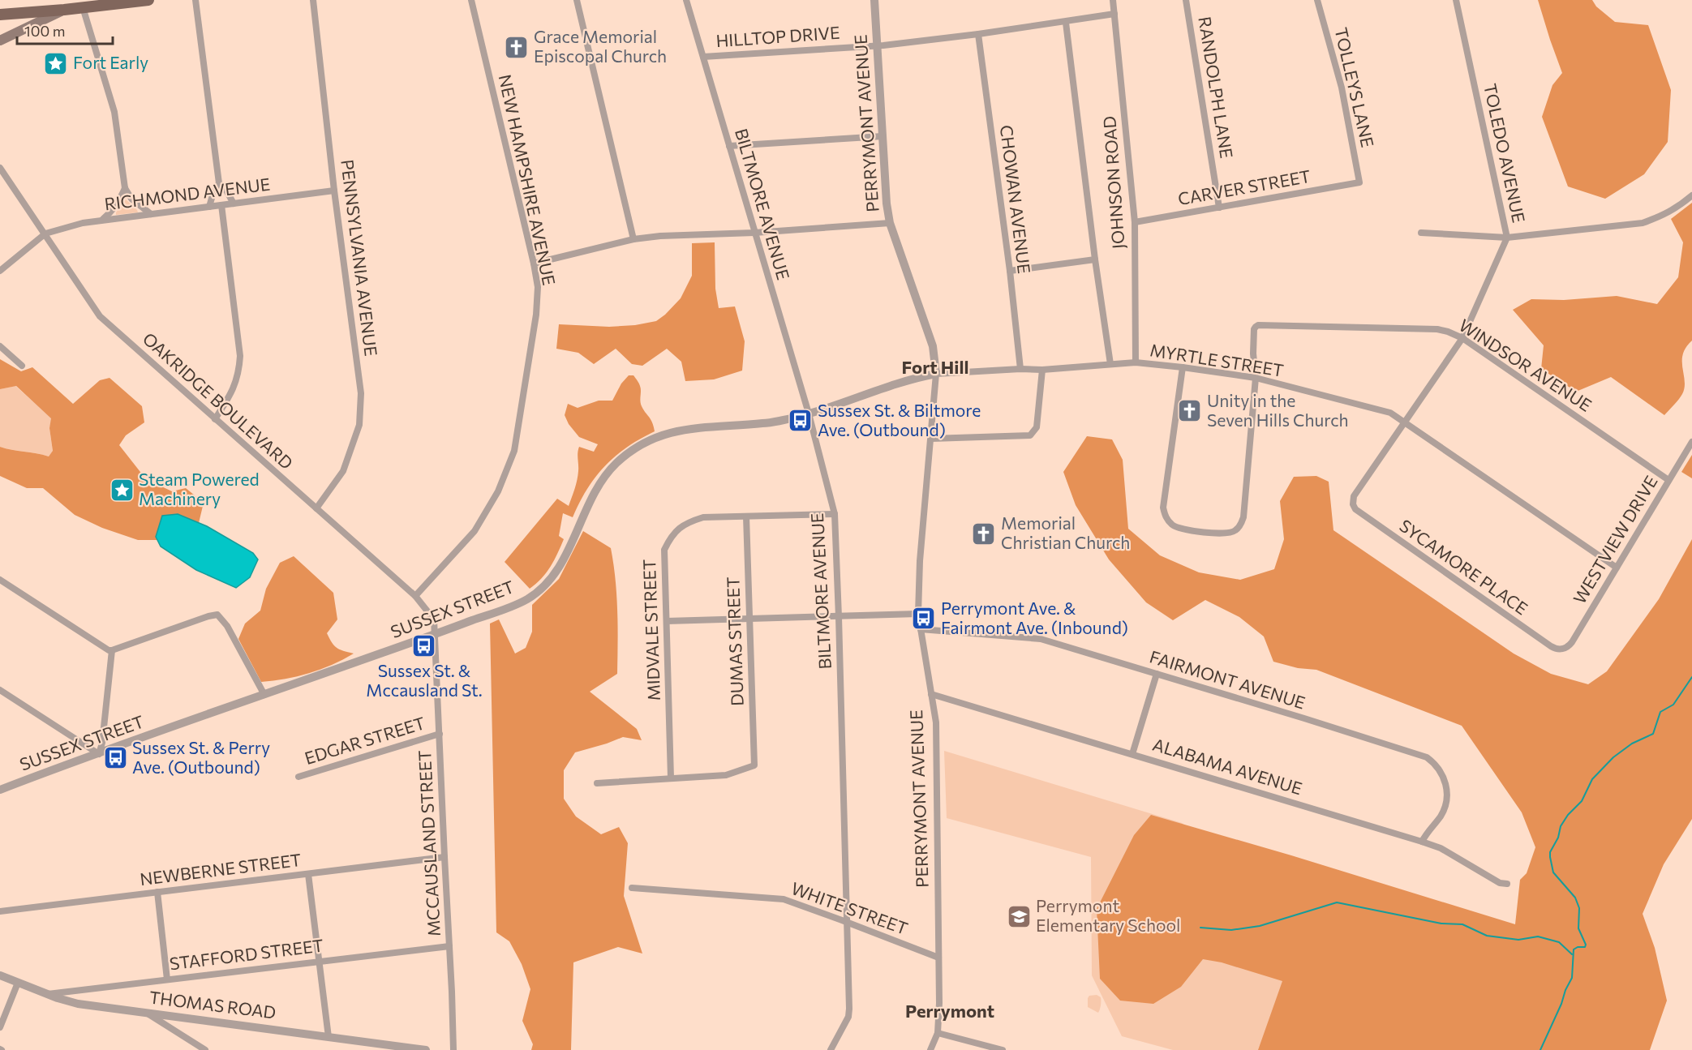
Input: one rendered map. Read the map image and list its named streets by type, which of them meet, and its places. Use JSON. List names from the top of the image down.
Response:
{
  "streets": {
    "street": [
      "HILLTOP DRIVE",
      "RANDOLPH LANE",
      "TOLLEYS LANE",
      "PERRYMONT AVENUE",
      "TOLEDO AVENUE",
      "NEW HAMPSHIRE AVENUE",
      "JOHNSON ROAD",
      "CARVER STREET",
      "RICHMOND AVENUE",
      "CHOWAN AVENUE",
      "BILTMORE AVENUE",
      "PENNSYLVANIA AVENUE",
      "MYRTLE STREET",
      "WINDSOR AVENUE",
      "OAKRIDGE BOULEVARD",
      "WESTVIEW DRIVE",
      "SYCAMORE PLACE",
      "SUSSEX STREET",
      "MIDVALE STREET",
      "DUMAS STREET",
      "FAIRMONT AVENUE",
      "EDGAR STREET",
      "ALABAMA AVENUE",
      "MCCAUSLAND STREET",
      "NEWBERNE STREET",
      "WHITE STREET",
      "STAFFORD STREET",
      "THOMAS ROAD"
    ]
  },
  "crossings": [
    ["HILLTOP DRIVE", "PERRYMONT AVENUE"],
    ["HILLTOP DRIVE", "JOHNSON ROAD"],
    ["HILLTOP DRIVE", "CHOWAN AVENUE"],
    ["HILLTOP DRIVE", "BILTMORE AVENUE"],
    ["RANDOLPH LANE", "CARVER STREET"],
    ["TOLLEYS LANE", "CARVER STREET"],
    ["PERRYMONT AVENUE", "MYRTLE STREET"],
    ["PERRYMONT AVENUE", "SUSSEX STREET"],
    ["PERRYMONT AVENUE", "FAIRMONT AVENUE"],
    ["PERRYMONT AVENUE", "ALABAMA AVENUE"],
    ["PERRYMONT AVENUE", "WHITE STREET"],
    ["TOLEDO AVENUE", "MYRTLE STREET"],
    ["TOLEDO AVENUE", "WINDSOR AVENUE"],
    ["TOLEDO AVENUE", "SYCAMORE PLACE"],
    ["NEW HAMPSHIRE AVENUE", "OAKRIDGE BOULEVARD"],
    ["JOHNSON ROAD", "CARVER STREET"],
    ["JOHNSON ROAD", "MYRTLE STREET"],
    ["RICHMOND AVENUE", "PENNSYLVANIA AVENUE"],
    ["RICHMOND AVENUE", "OAKRIDGE BOULEVARD"],
    ["CHOWAN AVENUE", "MYRTLE STREET"],
    ["BILTMORE AVENUE", "SUSSEX STREET"],
    ["BILTMORE AVENUE", "MIDVALE STREET"],
    ["BILTMORE AVENUE", "WHITE STREET"],
    ["PENNSYLVANIA AVENUE", "OAKRIDGE BOULEVARD"],
    ["MYRTLE STREET", "WINDSOR AVENUE"],
    ["MYRTLE STREET", "WESTVIEW DRIVE"],
    ["MYRTLE STREET", "SUSSEX STREET"],
    ["WINDSOR AVENUE", "WESTVIEW DRIVE"],
    ["OAKRIDGE BOULEVARD", "SUSSEX STREET"],
    ["OAKRIDGE BOULEVARD", "MCCAUSLAND STREET"],
    ["WESTVIEW DRIVE", "SYCAMORE PLACE"],
    ["SUSSEX STREET", "MCCAUSLAND STREET"],
    ["MIDVALE STREET", "DUMAS STREET"],
    ["FAIRMONT AVENUE", "ALABAMA AVENUE"],
    ["EDGAR STREET", "MCCAUSLAND STREET"],
    ["MCCAUSLAND STREET", "NEWBERNE STREET"],
    ["MCCAUSLAND STREET", "STAFFORD STREET"],
    ["STAFFORD STREET", "THOMAS ROAD"]
  ],
  "districts": ["Fort Hill", "Perrymont"],
  "places": {
    "church": ["Grace Memorial Episcopal Church", "Unity in the Seven Hills Church", "Memorial Christian Church"],
    "place": ["Fort Early", "Steam Powered Machinery"],
    "bus stop": [
      "Sussex St. & Biltmore Ave. (Outbound)",
      "Perrymont Ave. & Fairmont Ave. (Inbound)",
      "Sussex St. & Mccausland St.",
      "Sussex St. & Perry Ave. (Outbound)"
    ],
    "school or university": ["Perrymont Elementary School"]
  },
  "scale_bar": "100 m"
}
